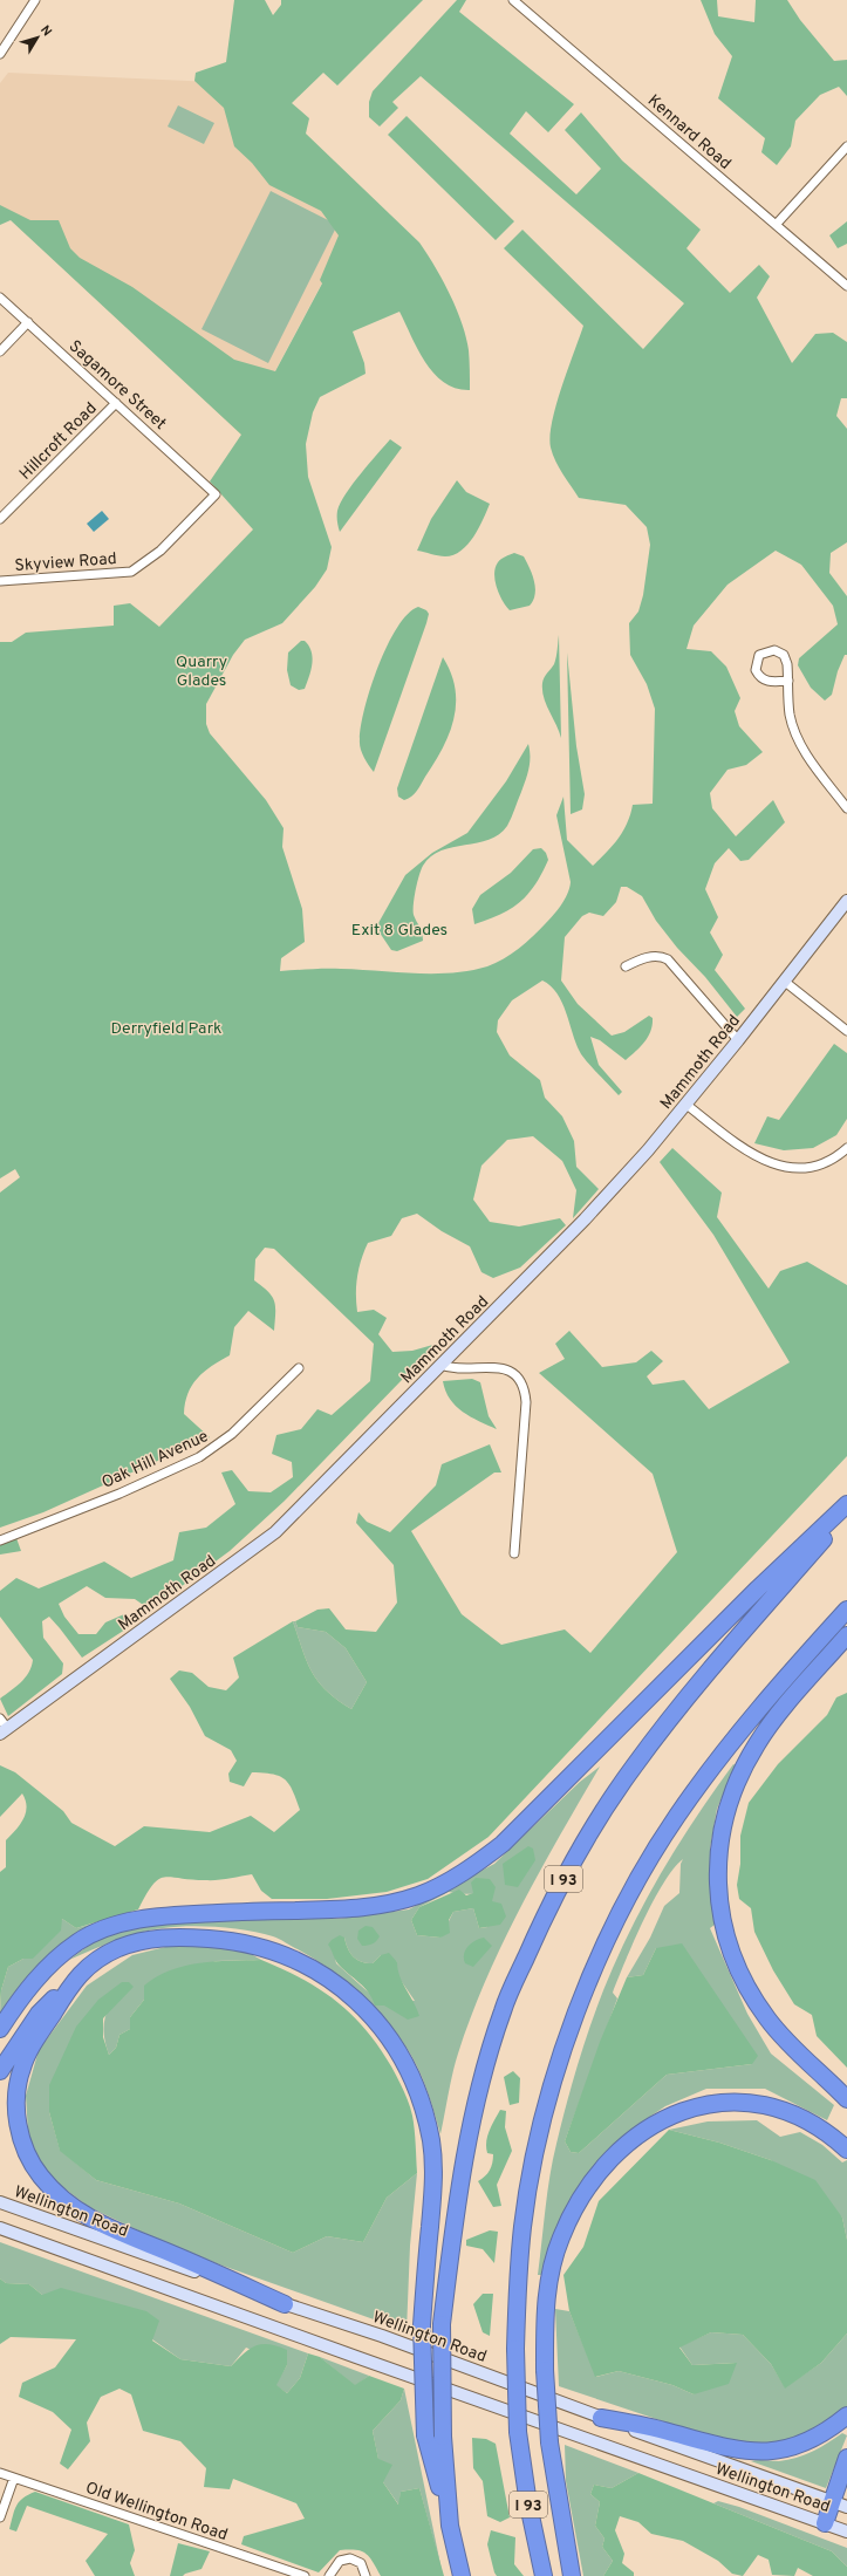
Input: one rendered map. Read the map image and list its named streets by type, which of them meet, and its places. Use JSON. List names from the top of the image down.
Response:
{
  "streets": {
    "highway": ["I 93"],
    "main road": ["Mammoth Road", "Wellington Road"],
    "street": [
      "Kennard Road",
      "Sagamore Street",
      "Hillcroft Road",
      "Skyview Road",
      "Oak Hill Avenue",
      "Old Wellington Road"
    ]
  },
  "crossings": [
    ["Sagamore Street", "Hillcroft Road"],
    ["Sagamore Street", "Skyview Road"]
  ],
  "parks": ["Quarry Glades", "Exit 8 Glades", "Derryfield Park"],
  "north": "top right"
}
